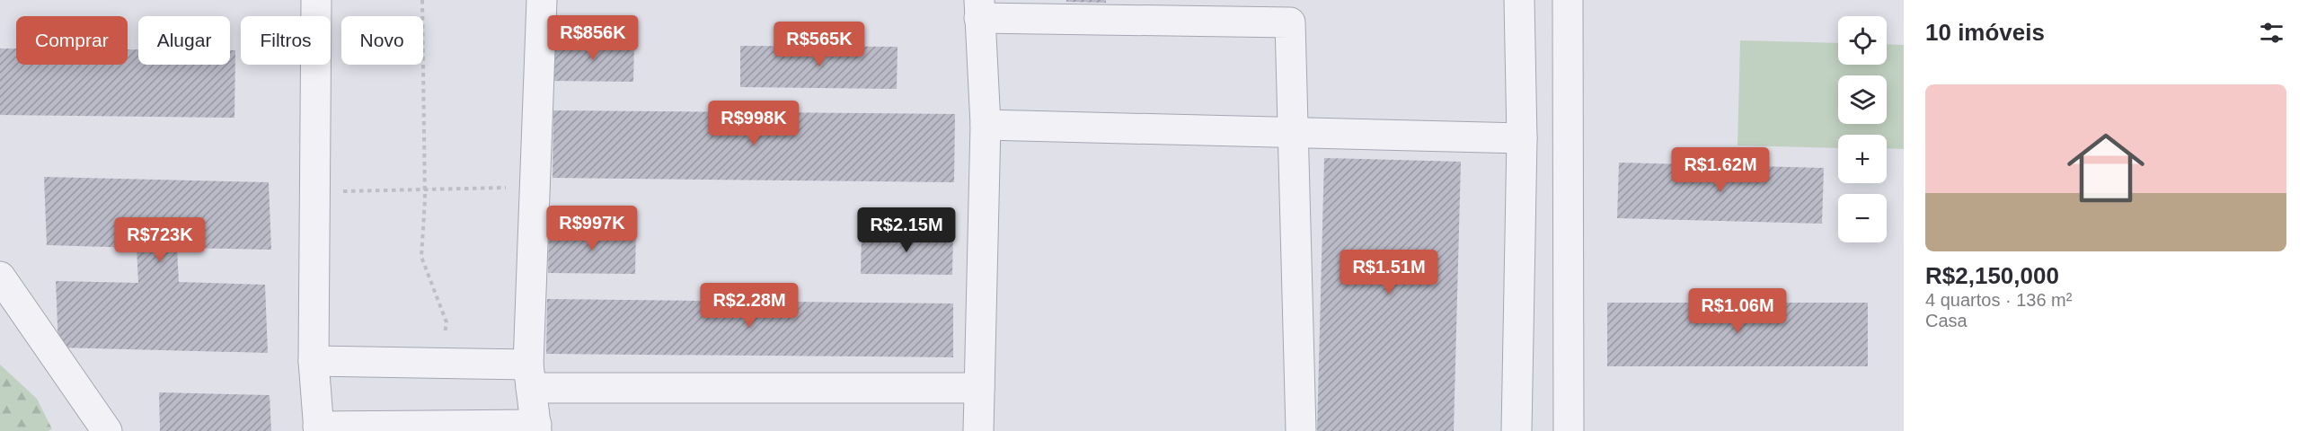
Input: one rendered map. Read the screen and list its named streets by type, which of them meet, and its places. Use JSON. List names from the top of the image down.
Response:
{
  "page": {
    "heading": "10 imóveis",
    "price": [
      "R$856K",
      "R$565K",
      "R$998K",
      "R$1.62M",
      "R$997K",
      "R$2.15M",
      "R$723K",
      "R$1.51M",
      "R$2.28M",
      "R$1.06M"
    ],
    "map_buttons": ["+", "−"],
    "chip": [
      "Comprar",
      "Alugar",
      "Filtros",
      "Novo"
    ],
    "list": [
      {
        "name": "R$2,150,000",
        "note": "4 quartos · 136 m² · Casa"
      }
    ]
  }
}
